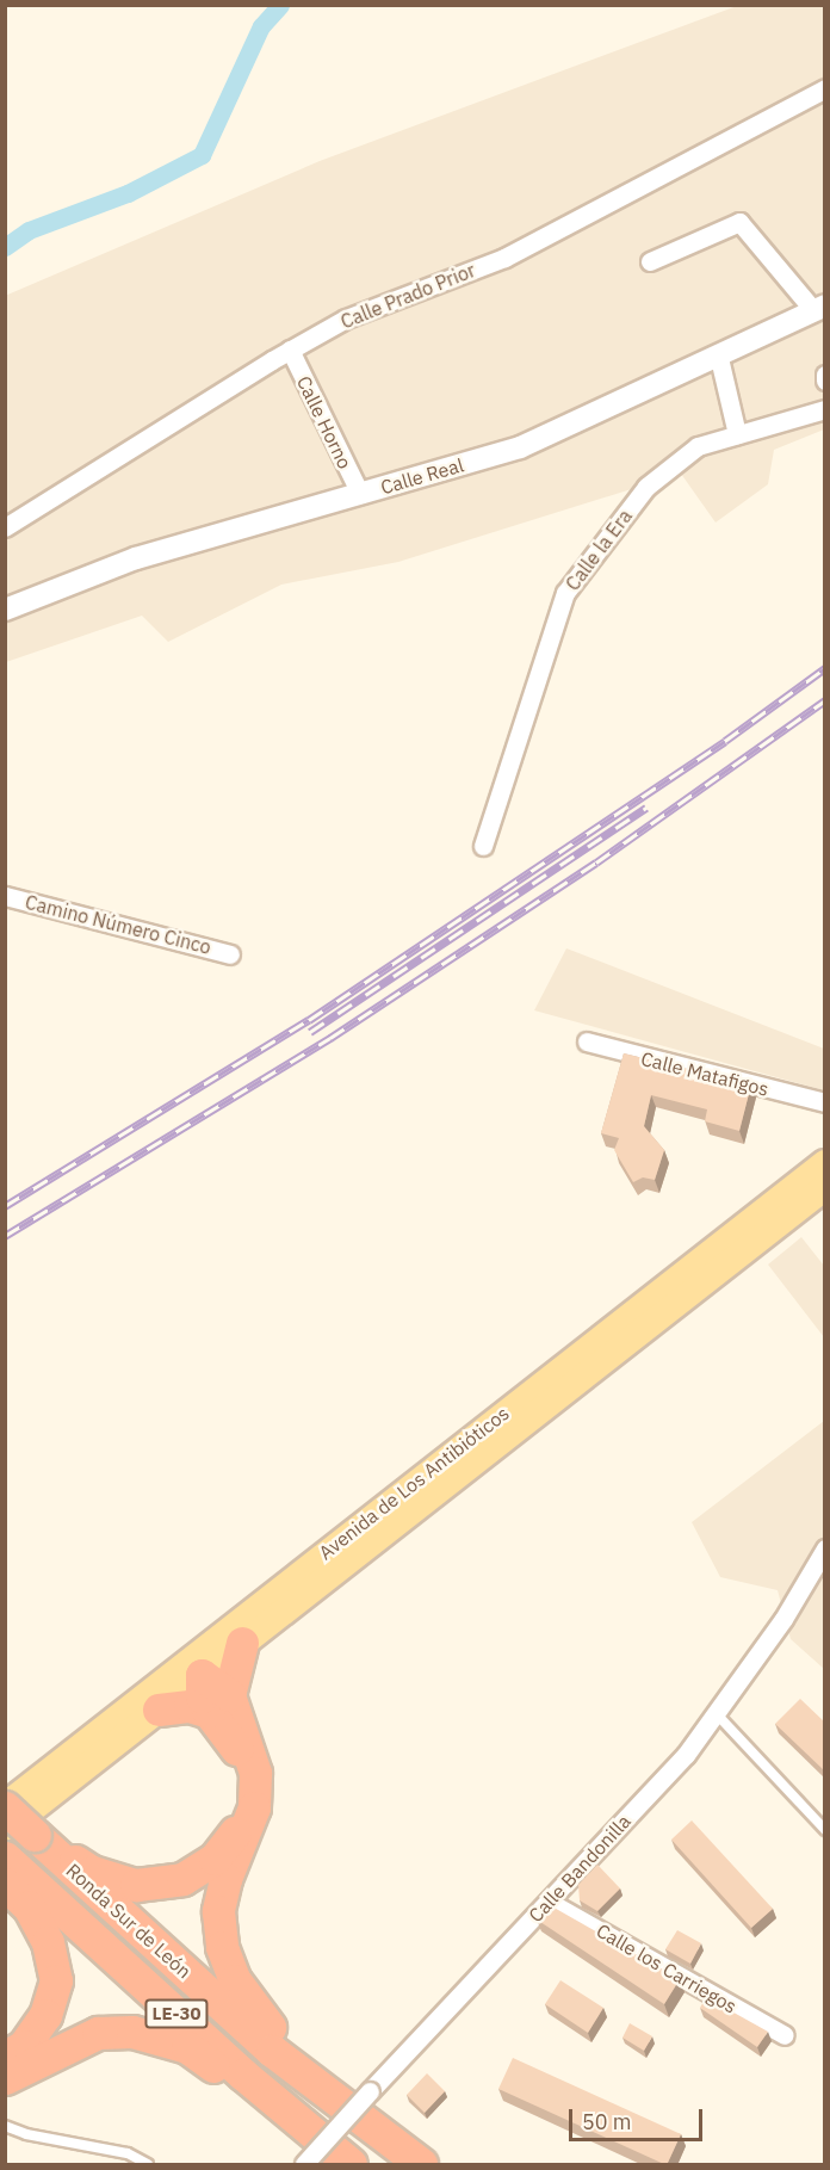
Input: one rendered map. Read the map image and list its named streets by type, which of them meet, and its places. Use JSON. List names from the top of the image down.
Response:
{
  "streets": {
    "highway": ["Ronda Sur de León", "LE-30"],
    "main road": ["Avenida de Los Antibióticos"],
    "street": [
      "Calle Prado Prior",
      "Calle Horno",
      "Calle Real",
      "Calle la Era",
      "Camino Número Cinco",
      "Calle Matafigos",
      "Calle Bandonilla",
      "Calle los Carriegos"
    ]
  },
  "crossings": [
    ["Calle Prado Prior", "Calle Horno"],
    ["Calle Horno", "Calle Real"],
    ["Avenida de Los Antibióticos", "Ronda Sur de León"],
    ["Calle Bandonilla", "Calle los Carriegos"]
  ],
  "scale_bar": "50 m"
}
